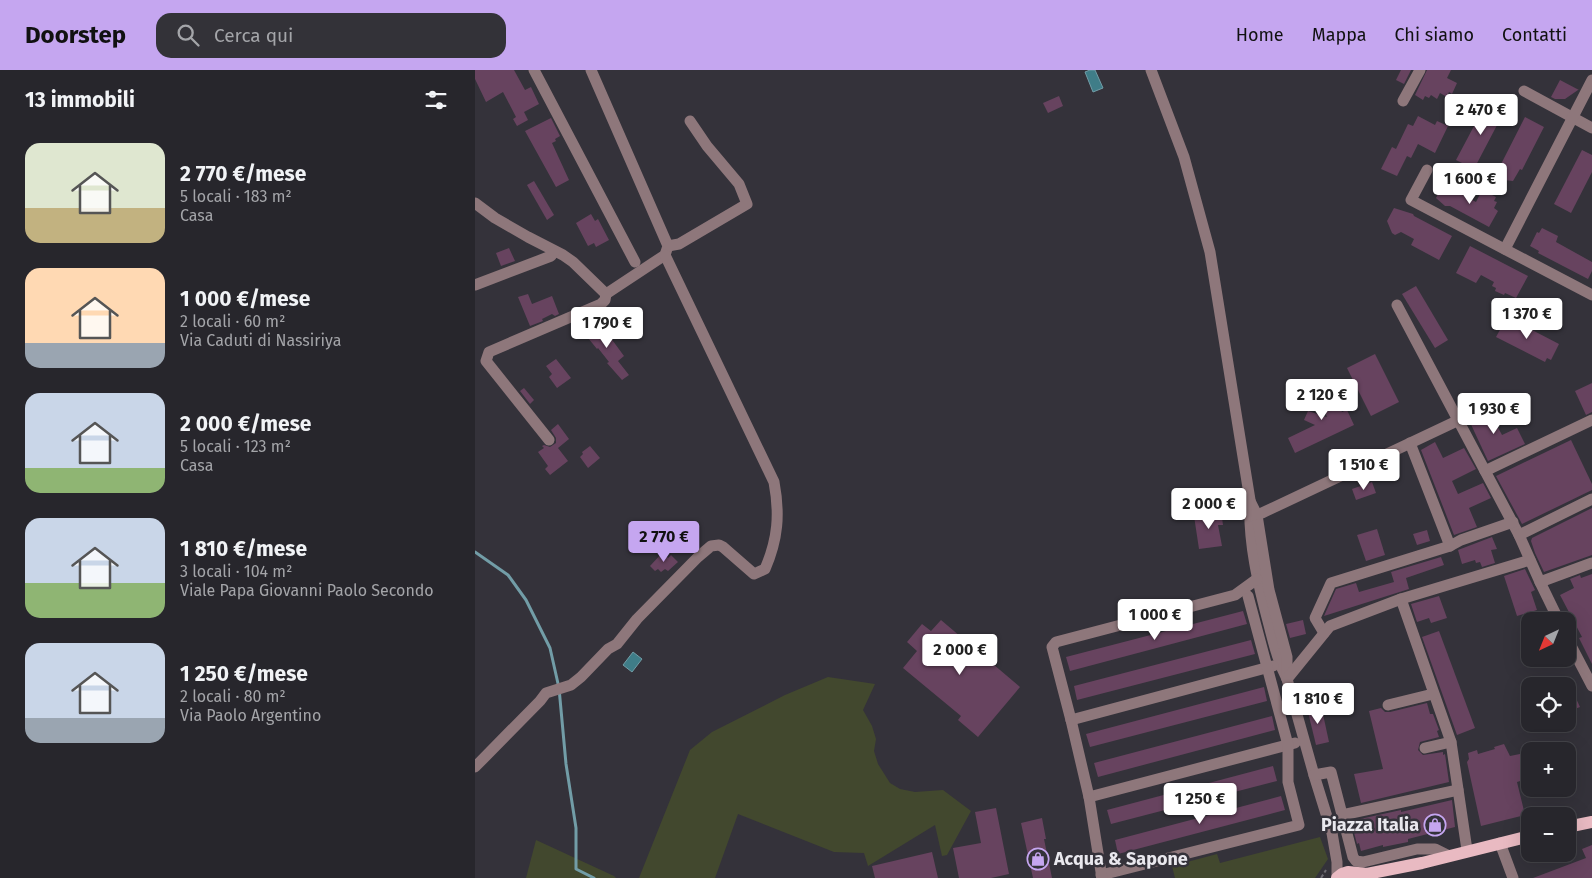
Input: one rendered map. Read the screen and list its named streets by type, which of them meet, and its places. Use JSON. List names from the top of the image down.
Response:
{
  "places": {
    "shop": ["Piazza Italia", "Acqua & Sapone"]
  },
  "north": "bottom left",
  "page": {
    "header": "Doorstep",
    "search": "Cerca qui",
    "nav": [
      "Home",
      "Mappa",
      "Chi siamo",
      "Contatti"
    ],
    "heading": "13 immobili",
    "price": [
      "2 470 €",
      "1 600 €",
      "1 370 €",
      "1 790 €",
      "2 120 €",
      "1 930 €",
      "1 510 €",
      "2 000 €",
      "2 770 €",
      "1 000 €",
      "2 000 €",
      "1 810 €",
      "1 250 €"
    ],
    "list": [
      {
        "name": "2 770 €/mese",
        "note": "5 locali · 183 m² · Casa"
      },
      {
        "name": "1 000 €/mese",
        "note": "2 locali · 60 m² · Via Caduti di Nassiriya"
      },
      {
        "name": "2 000 €/mese",
        "note": "5 locali · 123 m² · Casa"
      },
      {
        "name": "1 810 €/mese",
        "note": "3 locali · 104 m² · Viale Papa Giovanni Paolo Secondo"
      },
      {
        "name": "1 250 €/mese",
        "note": "2 locali · 80 m² · Via Paolo Argentino"
      }
    ],
    "map_buttons": ["+", "−"]
  }
}
